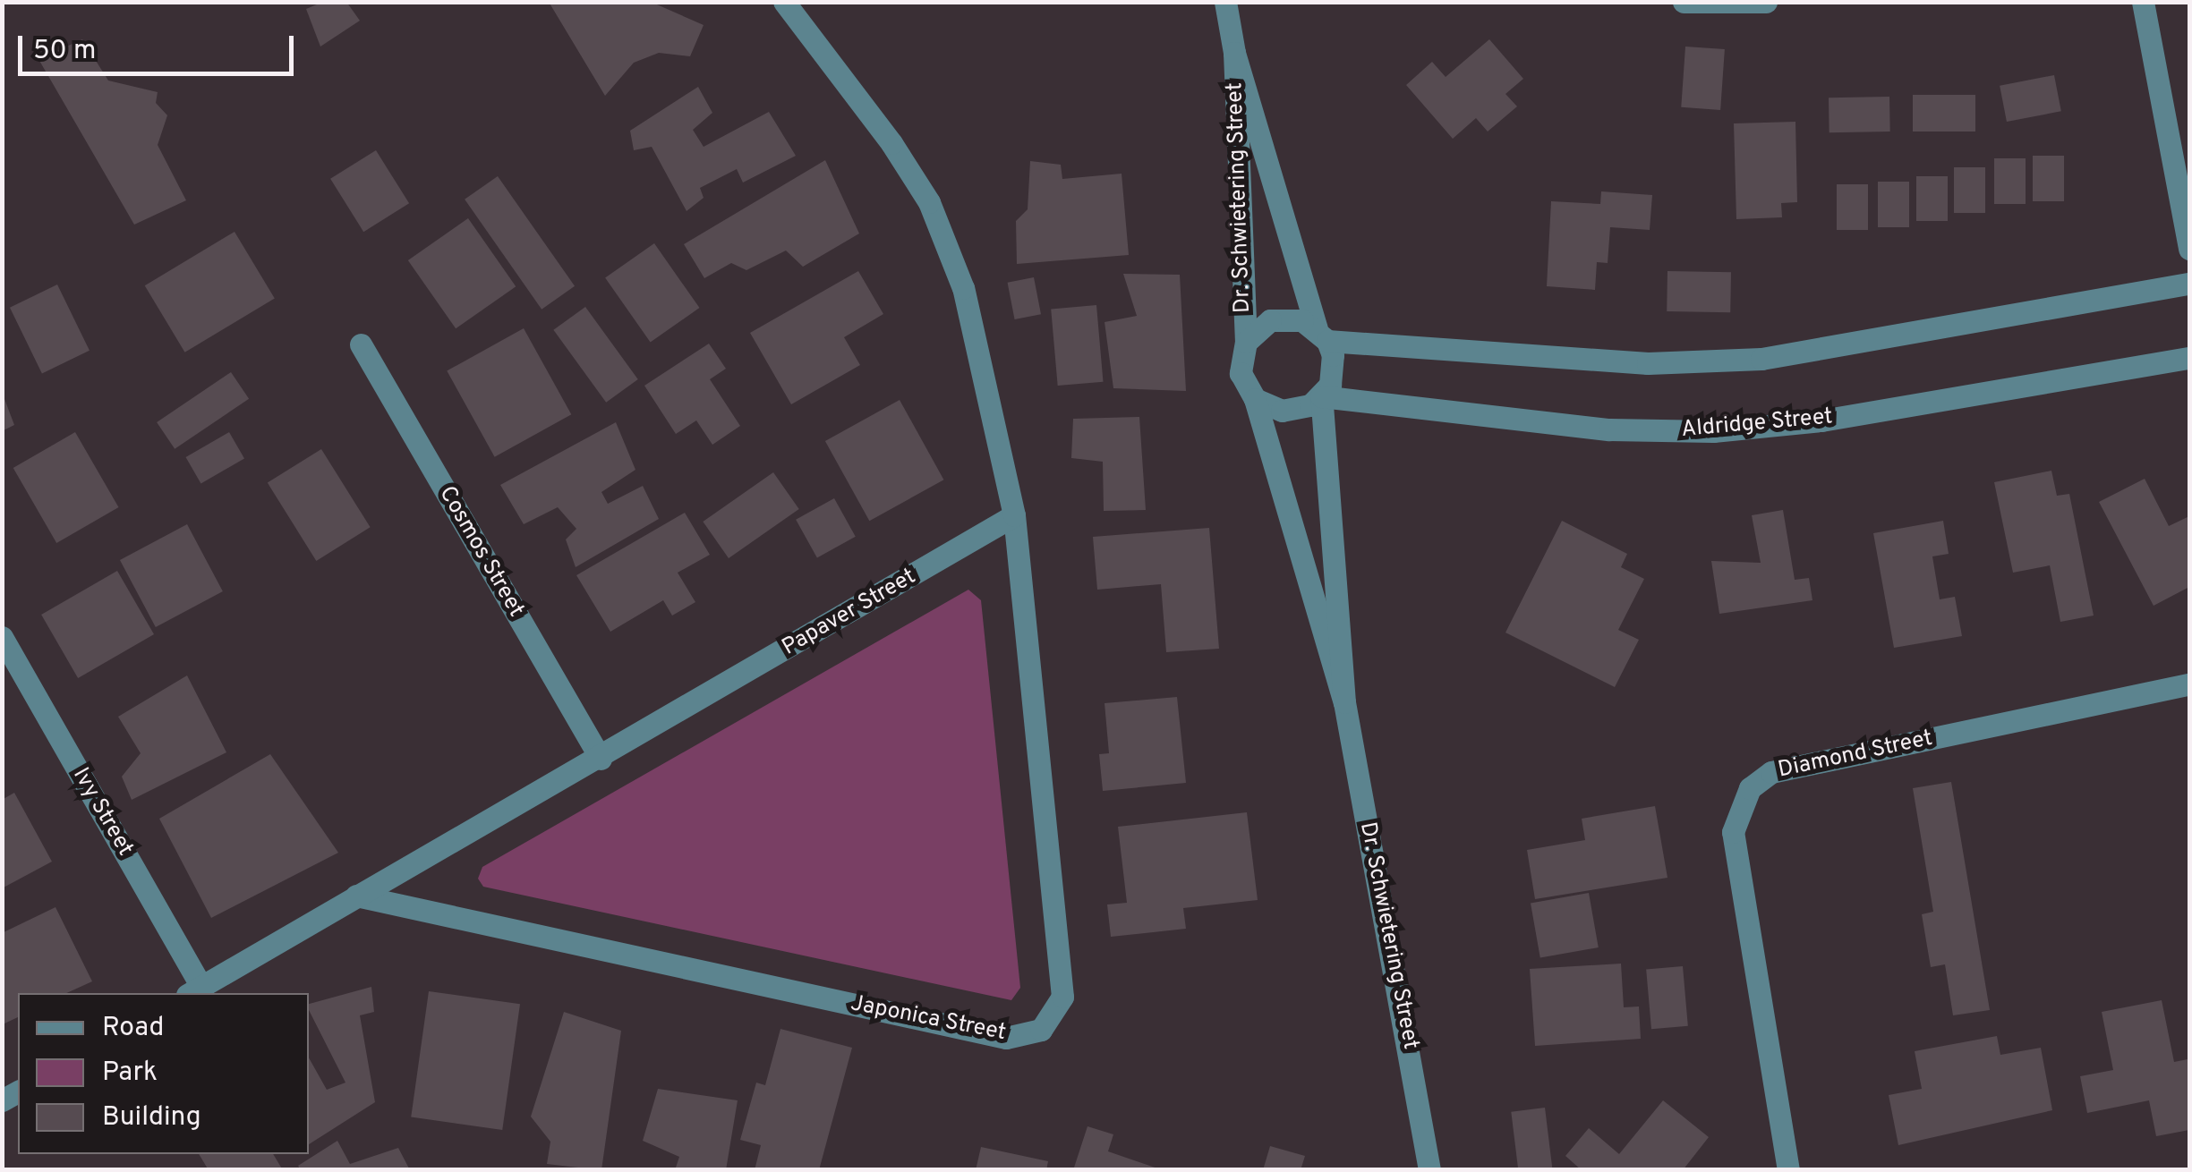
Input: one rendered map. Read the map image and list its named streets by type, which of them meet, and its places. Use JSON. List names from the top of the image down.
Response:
{
  "streets": {
    "street": [
      "Dr. Schwietering Street",
      "Aldridge Street",
      "Cosmos Street",
      "Papaver Street",
      "Diamond Street",
      "Ivy Street",
      "Japonica Street"
    ]
  },
  "crossings": [
    ["Dr. Schwietering Street", "Aldridge Street"],
    ["Cosmos Street", "Papaver Street"],
    ["Papaver Street", "Ivy Street"],
    ["Papaver Street", "Japonica Street"]
  ],
  "legend": ["Road", "Park", "Building"],
  "scale_bar": "50 m"
}
